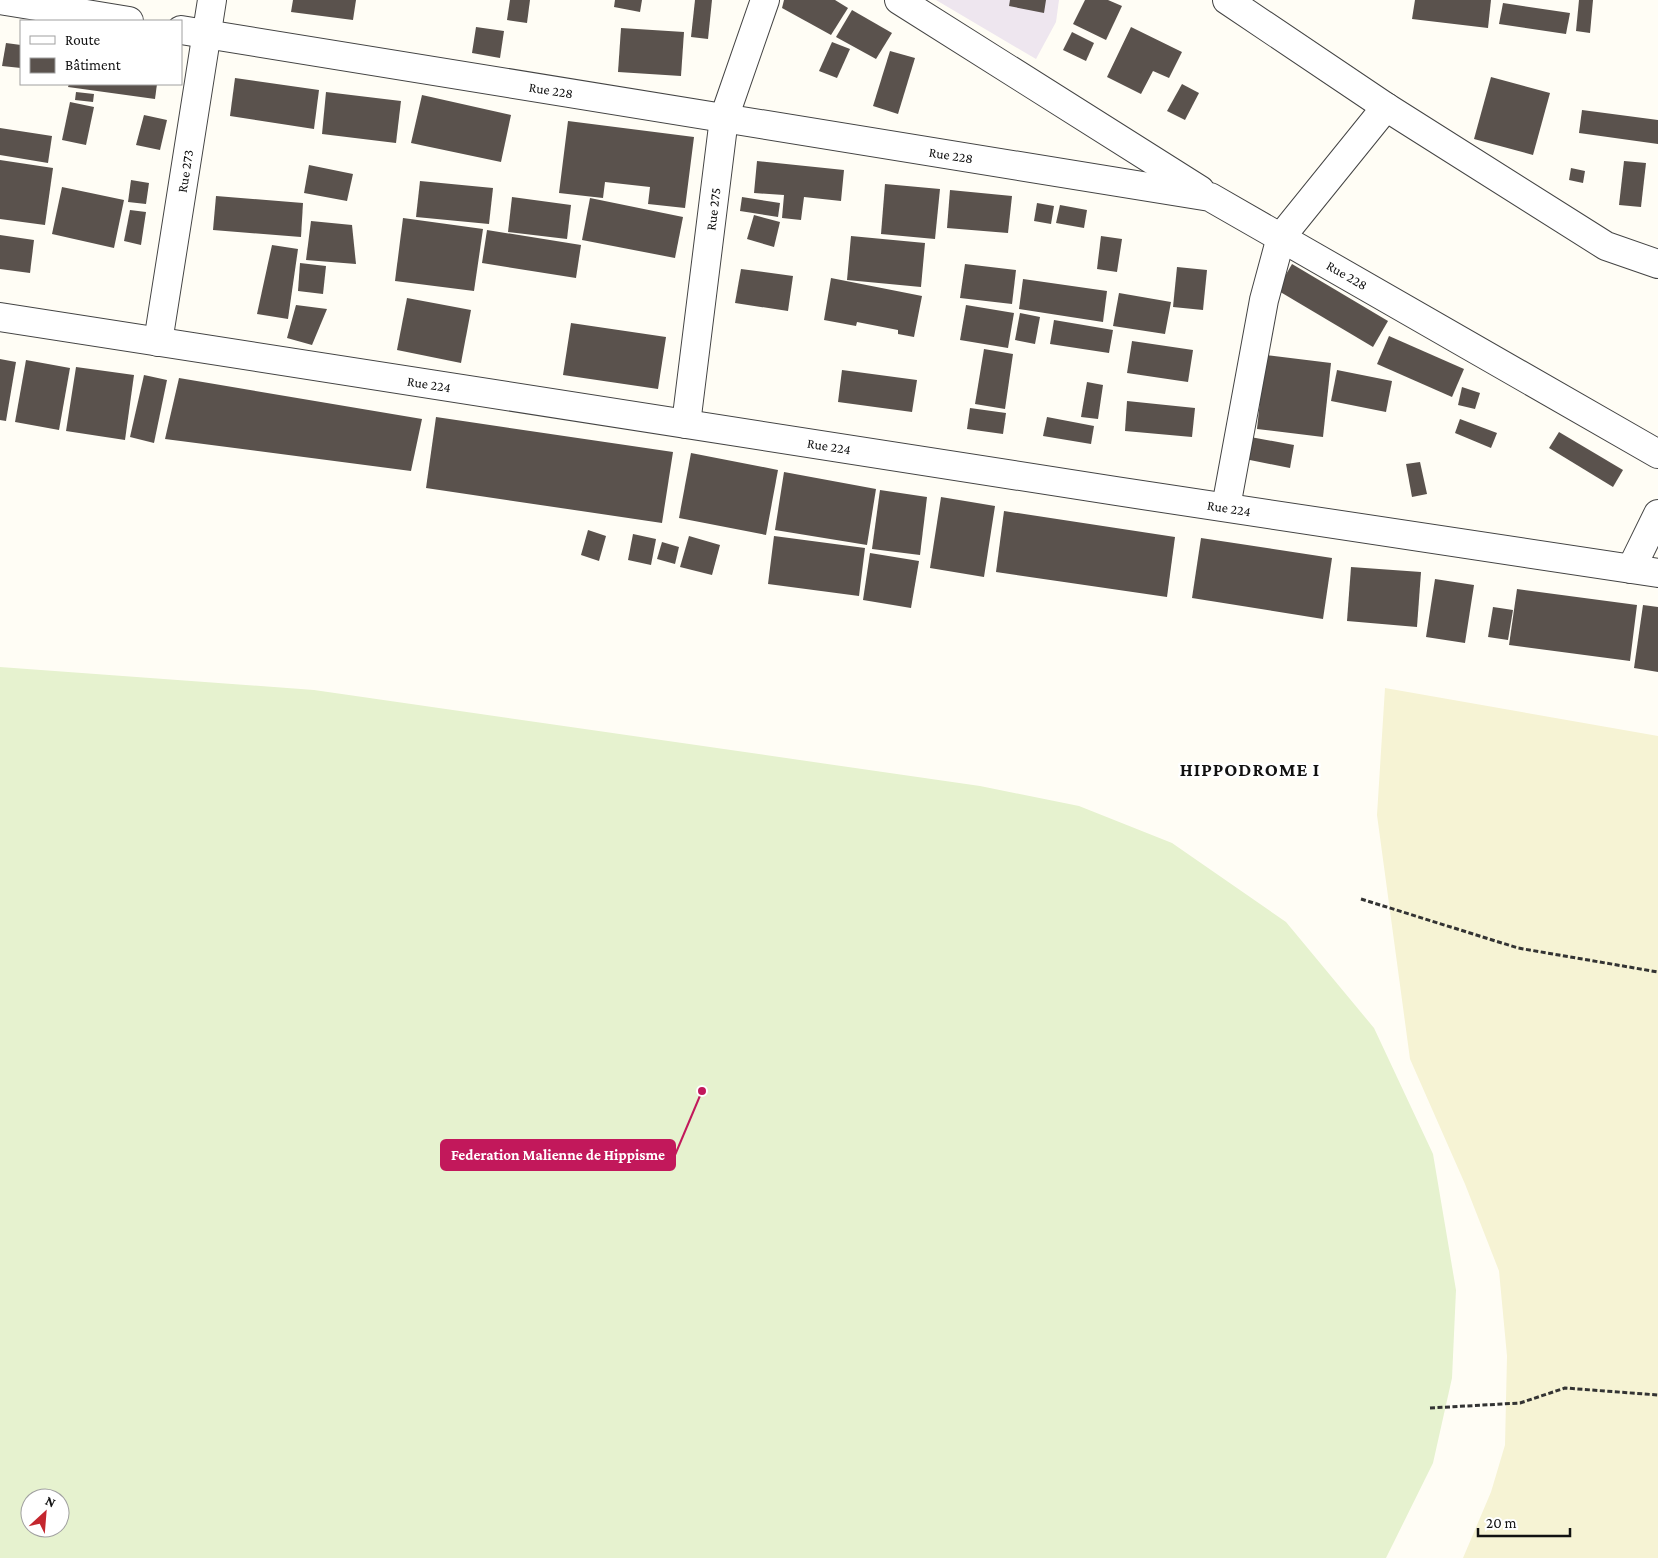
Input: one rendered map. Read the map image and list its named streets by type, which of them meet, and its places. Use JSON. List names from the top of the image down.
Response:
{
  "streets": {
    "street": [
      "Rue 228",
      "Rue 273",
      "Rue 275",
      "Rue 224"
    ]
  },
  "crossings": [
    ["Rue 228", "Rue 273"],
    ["Rue 228", "Rue 275"],
    ["Rue 273", "Rue 224"],
    ["Rue 275", "Rue 224"]
  ],
  "districts": ["HIPPODROME I"],
  "places": ["Federation Malienne de Hippisme"],
  "legend": ["Route", "Bâtiment"],
  "scale_bar": "20 m",
  "north": "top right"
}
